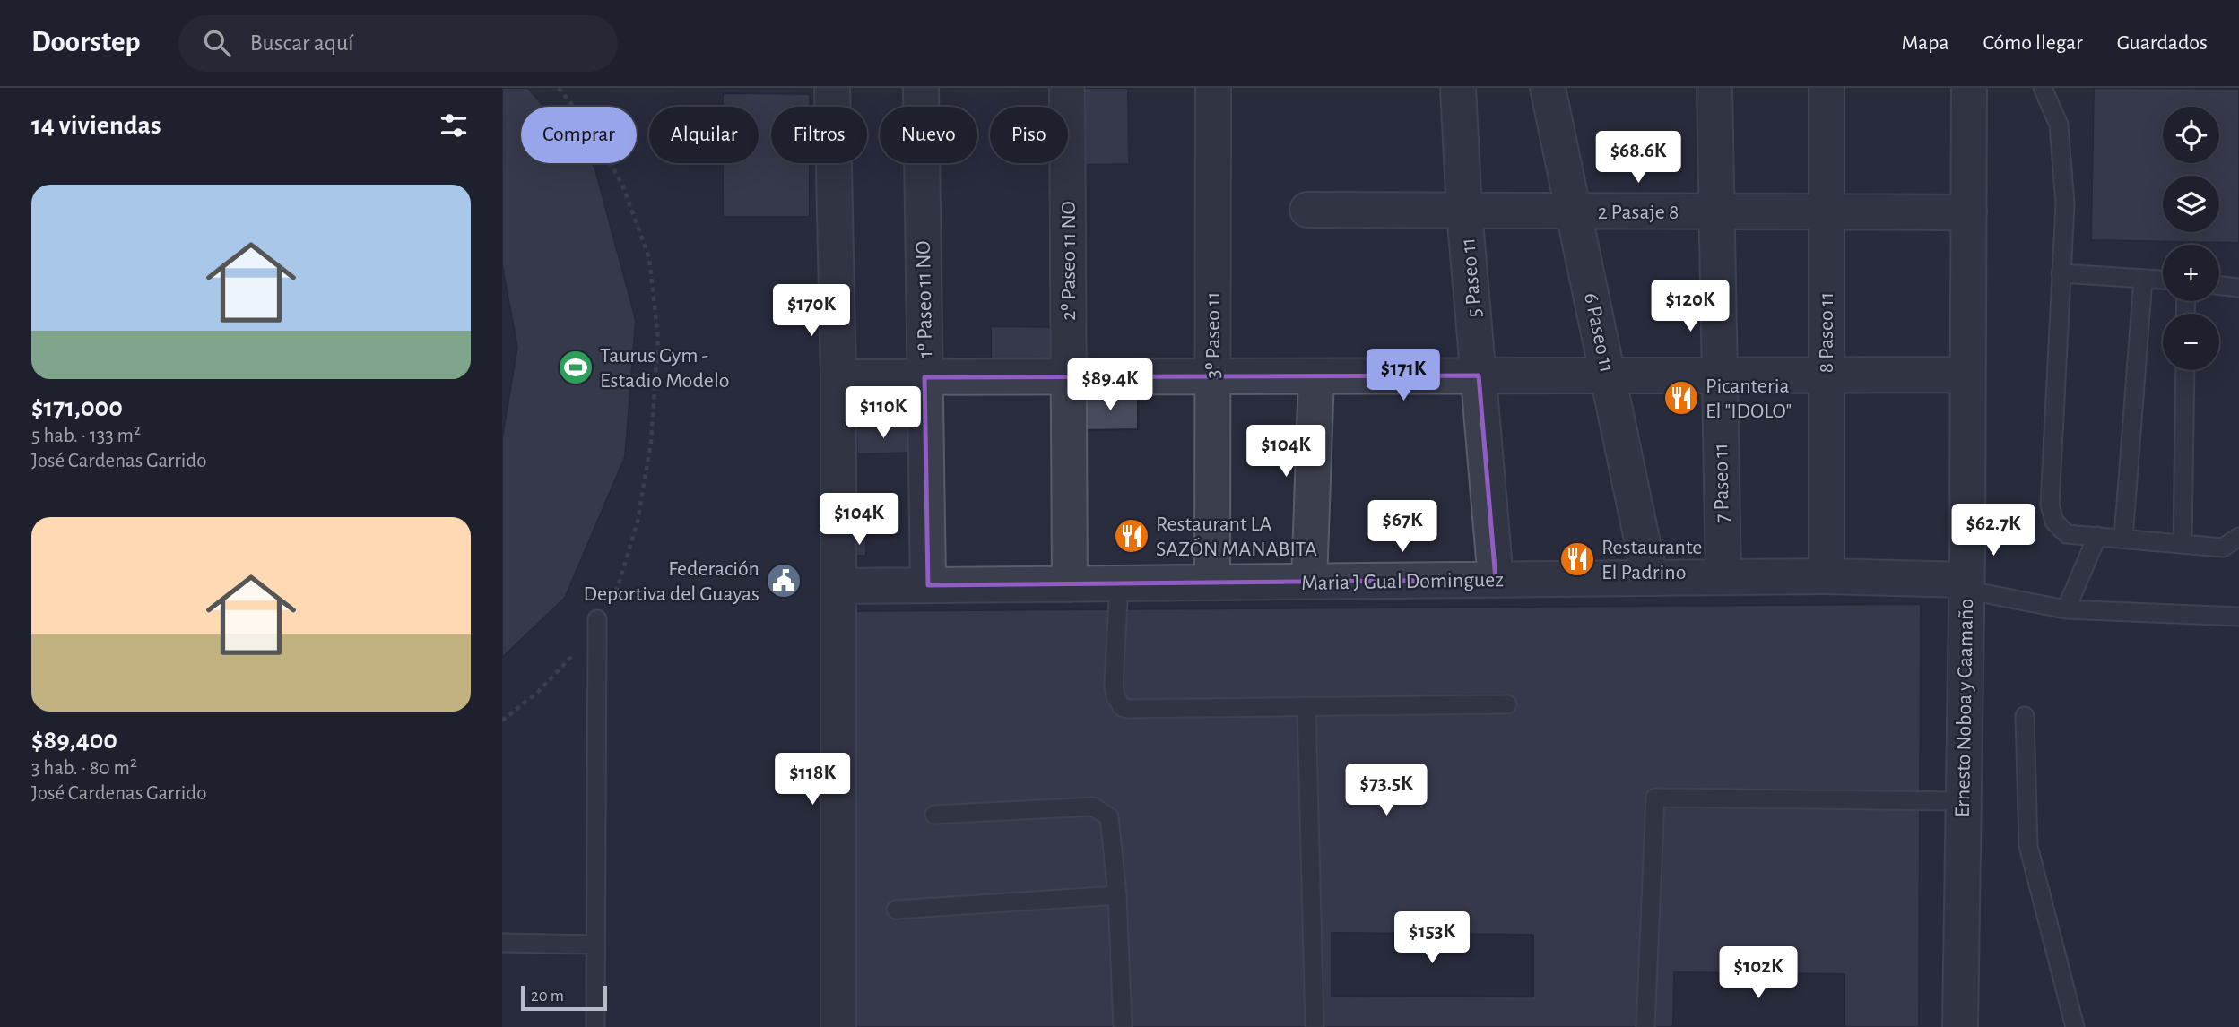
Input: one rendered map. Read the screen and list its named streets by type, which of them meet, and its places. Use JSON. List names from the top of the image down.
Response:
{
  "streets": {
    "street": [
      "2 Pasaje 8",
      "2º Paseo 11 NO",
      "5 Paseo 11",
      "1º Paseo 11 NO",
      "6 Paseo 11",
      "8 Paseo 11",
      "3º Paseo 11",
      "7 Paseo 11",
      "Maria J Gual Dominguez",
      "Ernesto Noboa y Caamaño"
    ]
  },
  "crossings": [
    ["2 Pasaje 8", "5 Paseo 11"],
    ["2 Pasaje 8", "6 Paseo 11"],
    ["2 Pasaje 8", "8 Paseo 11"],
    ["2 Pasaje 8", "7 Paseo 11"],
    ["2 Pasaje 8", "Ernesto Noboa y Caamaño"],
    ["2º Paseo 11 NO", "Maria J Gual Dominguez"],
    ["5 Paseo 11", "Maria J Gual Dominguez"],
    ["1º Paseo 11 NO", "Maria J Gual Dominguez"],
    ["6 Paseo 11", "Maria J Gual Dominguez"],
    ["8 Paseo 11", "Maria J Gual Dominguez"],
    ["3º Paseo 11", "Maria J Gual Dominguez"],
    ["7 Paseo 11", "Maria J Gual Dominguez"],
    ["Maria J Gual Dominguez", "Ernesto Noboa y Caamaño"]
  ],
  "places": {
    "sports": ["Taurus Gym - Estadio Modelo"],
    "restaurant": ["Picanteria El \"IDOLO\"", "Restaurant LA SAZÓN MANABITA", "Restaurante El Padrino"],
    "public building": ["Federación Deportiva del Guayas"]
  },
  "scale_bar": "20 m",
  "page": {
    "header": "Doorstep",
    "search": "Buscar aquí",
    "nav": ["Mapa", "Cómo llegar", "Guardados"],
    "heading": "14 viviendas",
    "map_buttons": ["+", "−"],
    "chip": [
      "Comprar",
      "Alquilar",
      "Filtros",
      "Nuevo",
      "Piso"
    ],
    "price": [
      "$68.6K",
      "$120K",
      "$170K",
      "$171K",
      "$89.4K",
      "$110K",
      "$104K",
      "$104K",
      "$67K",
      "$62.7K",
      "$118K",
      "$73.5K",
      "$153K",
      "$102K"
    ],
    "list": [
      {
        "name": "$171,000",
        "note": "5 hab. · 133 m² · José Cardenas Garrido"
      },
      {
        "name": "$89,400",
        "note": "3 hab. · 80 m² · José Cardenas Garrido"
      }
    ],
    "scale": "20 m"
  }
}
